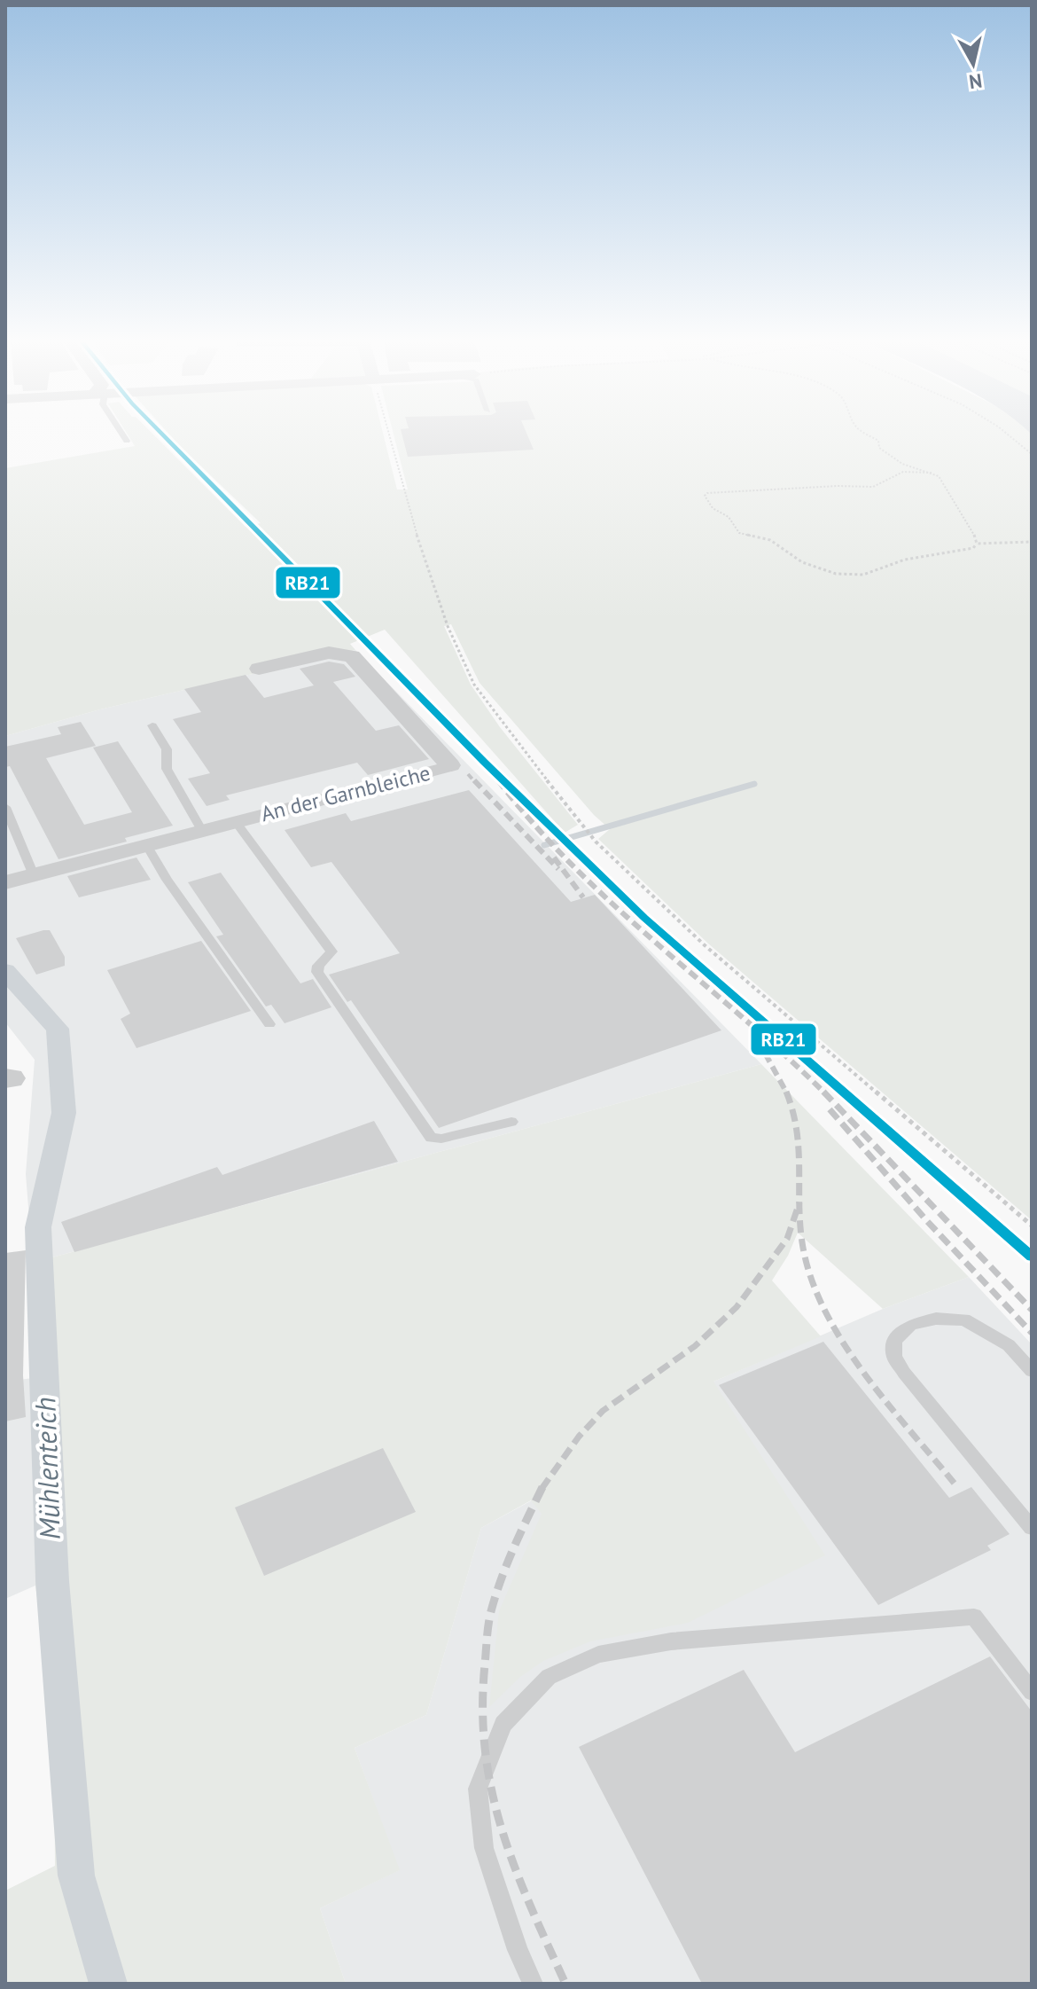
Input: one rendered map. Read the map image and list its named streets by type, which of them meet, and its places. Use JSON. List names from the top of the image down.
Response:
{
  "streets": {
    "street": ["An der Garnbleiche"]
  },
  "water": ["Mühlenteich"],
  "lines": ["transit line RB21"],
  "north": "bottom"
}
